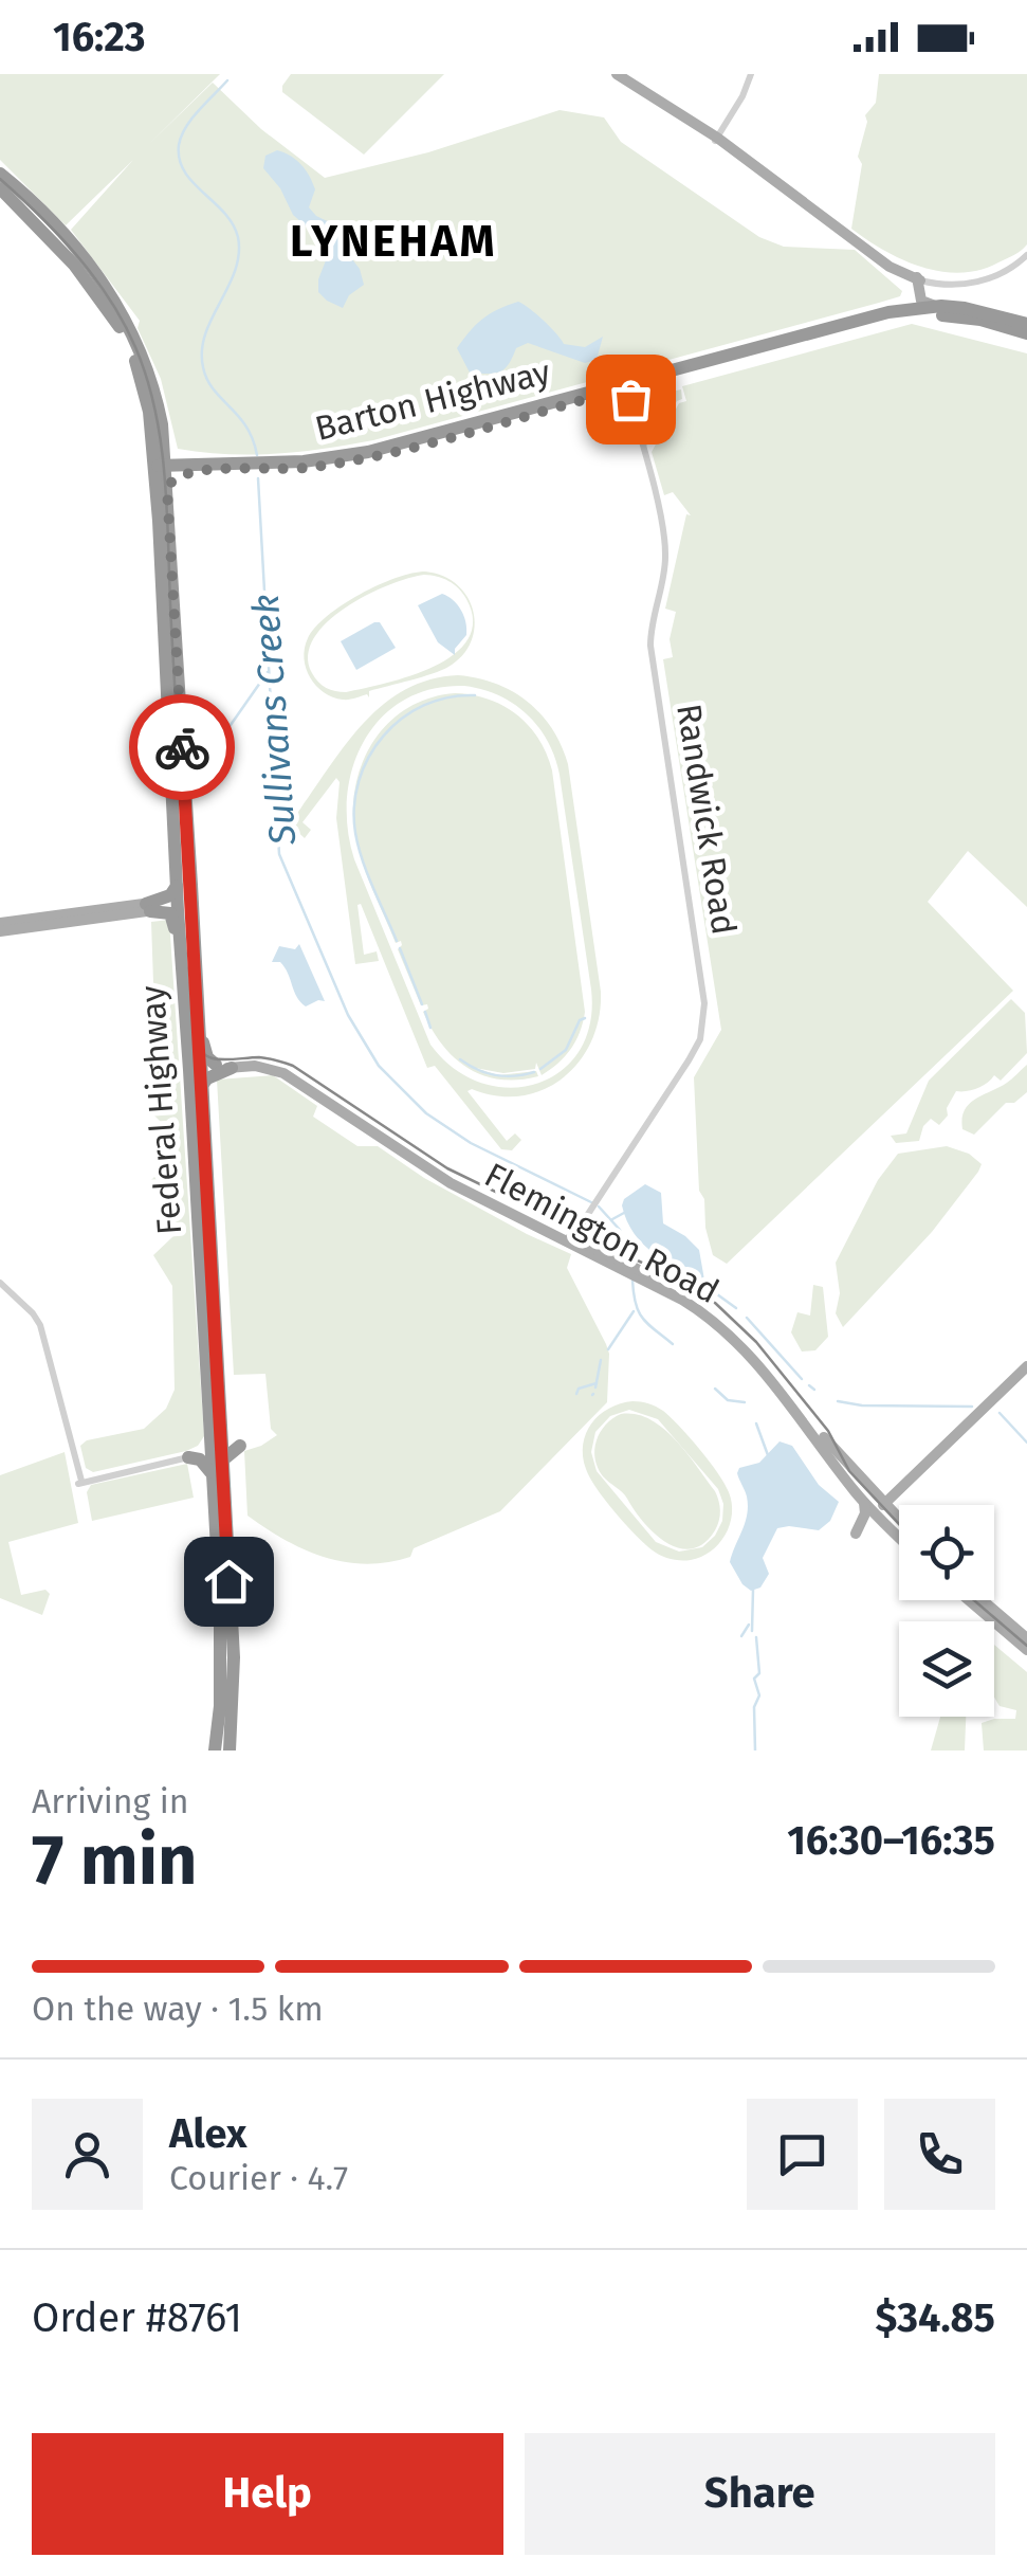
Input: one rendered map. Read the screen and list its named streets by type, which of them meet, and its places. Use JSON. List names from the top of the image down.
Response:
{
  "streets": {
    "highway": ["Barton Highway", "Federal Highway"],
    "main road": ["Flemington Road"],
    "street": ["Randwick Road"]
  },
  "crossings": [
    ["Barton Highway", "Randwick Road"],
    ["Barton Highway", "Federal Highway"],
    ["Randwick Road", "Flemington Road"],
    ["Federal Highway", "Flemington Road"]
  ],
  "districts": ["LYNEHAM"],
  "water": ["Sullivans Creek"],
  "page": {
    "status": "16:23",
    "heading": ["7 min", "Arriving in", "16:30–16:35"],
    "panel": [
      "Alex",
      "Courier · 4.7",
      "Order #8761",
      "$34.85"
    ],
    "bar": "On the way · 1.5 km",
    "buttons": ["Help", "Share"]
  }
}
